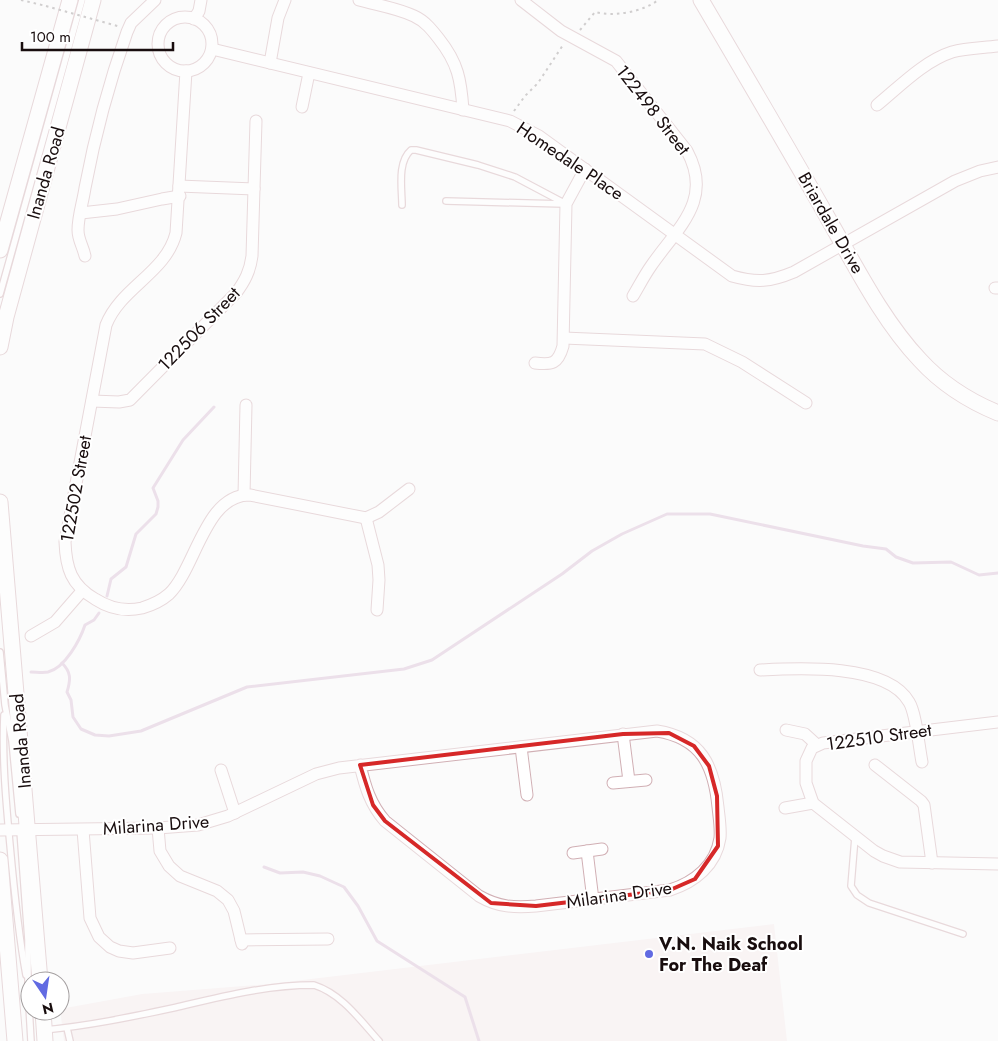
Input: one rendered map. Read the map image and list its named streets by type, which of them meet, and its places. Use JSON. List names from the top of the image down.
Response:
{
  "streets": {
    "street": [
      "122498 Street",
      "Homedale Place",
      "Inanda Road",
      "Briardale Drive",
      "122506 Street",
      "122502 Street",
      "122510 Street",
      "Milarina Drive"
    ]
  },
  "crossings": [
    ["122498 Street", "Homedale Place"],
    ["Homedale Place", "Briardale Drive"],
    ["Homedale Place", "122502 Street"],
    ["Inanda Road", "Milarina Drive"],
    ["122506 Street", "122502 Street"]
  ],
  "places": ["V.N. Naik School For The Deaf"],
  "scale_bar": "100 m",
  "north": "bottom"
}
